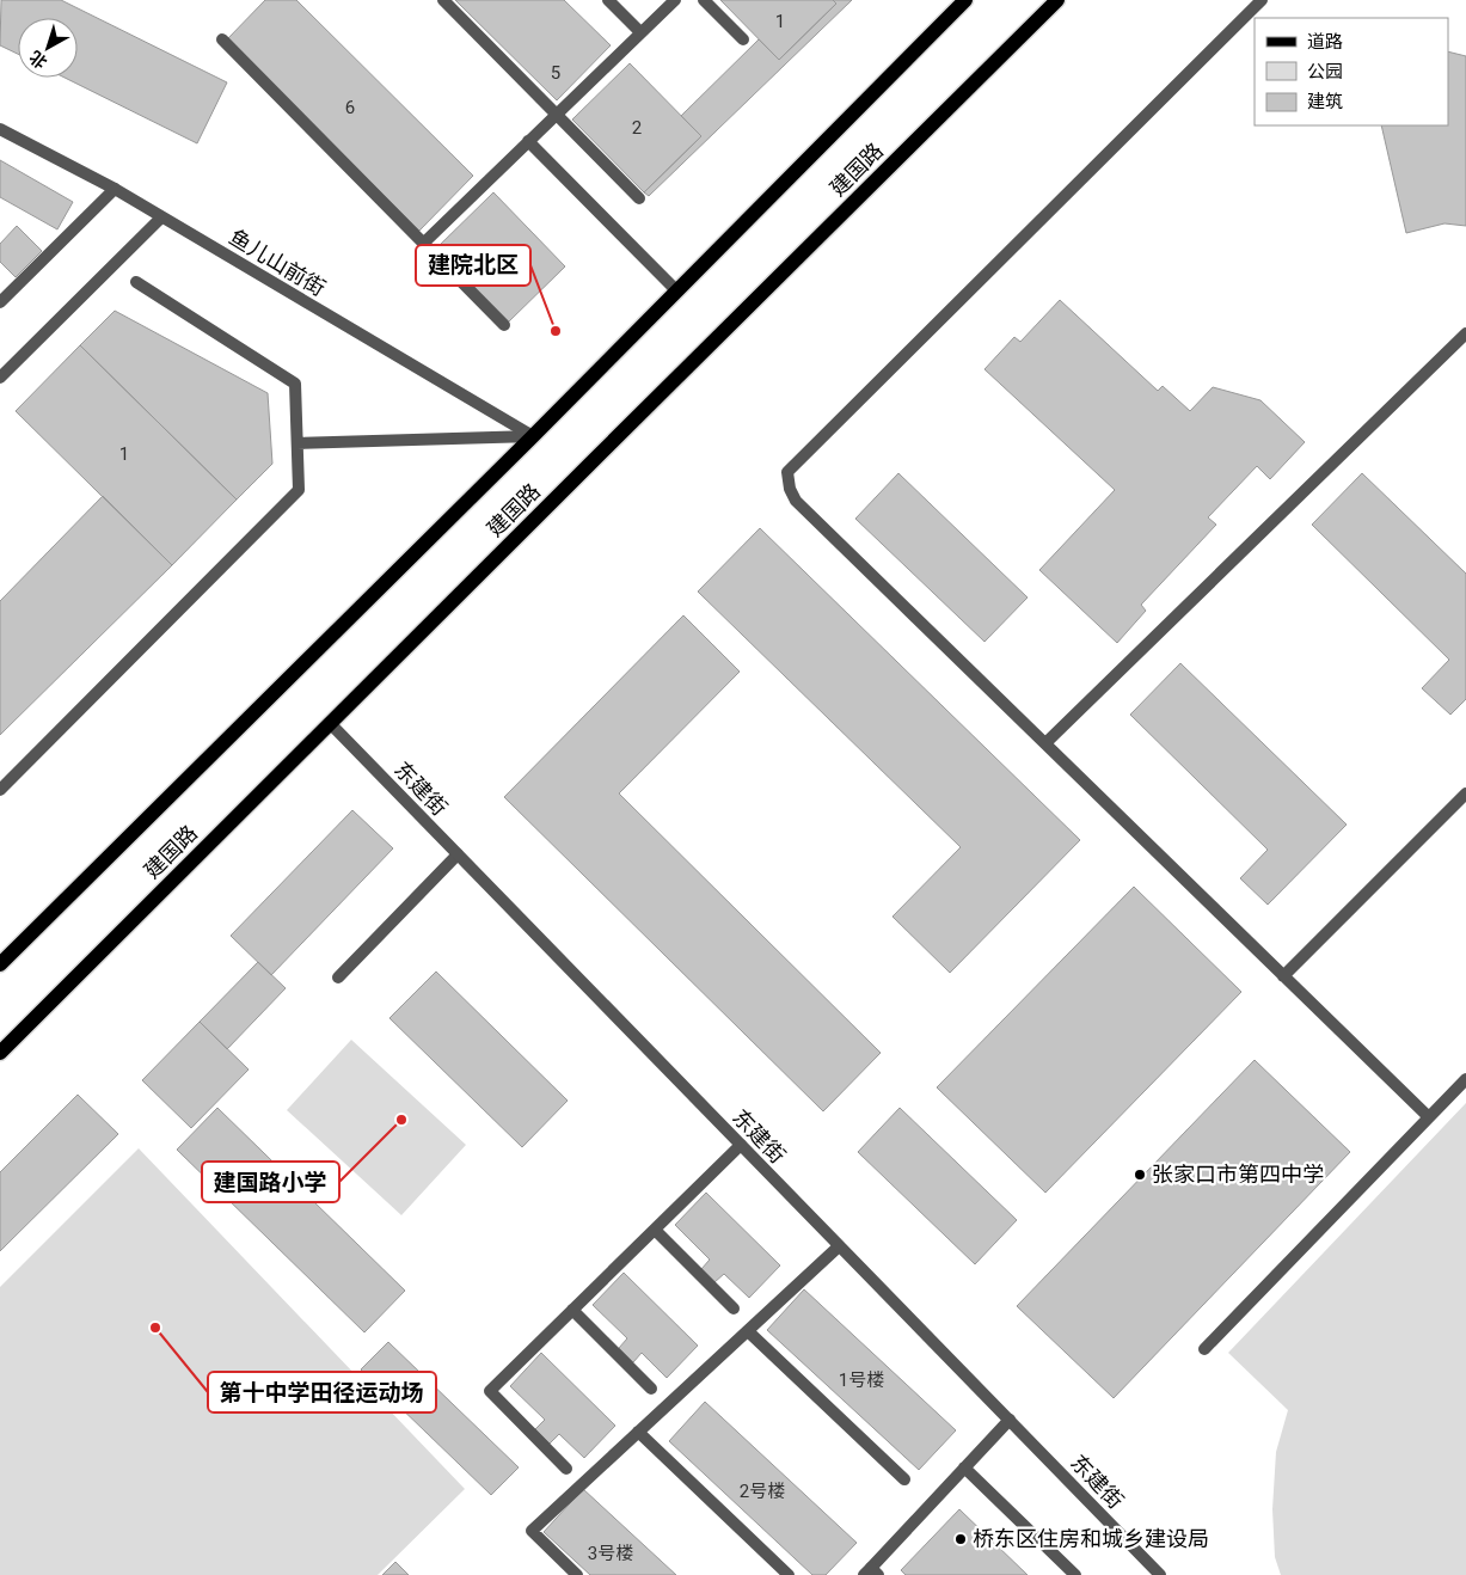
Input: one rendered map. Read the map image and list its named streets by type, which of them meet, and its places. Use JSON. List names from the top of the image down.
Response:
{
  "streets": {
    "main road": ["建国路"],
    "street": ["鱼儿山前街", "东建街"]
  },
  "crossings": [
    ["建国路", "鱼儿山前街"],
    ["建国路", "东建街"]
  ],
  "places": [
    "建院北区",
    "建国路小学",
    "张家口市第四中学",
    "第十中学田径运动场",
    "桥东区住房和城乡建设局"
  ],
  "house_numbers": [
    "1",
    "5",
    "6",
    "2",
    "1",
    "1号楼",
    "2号楼",
    "3号楼"
  ],
  "legend": ["道路", "公园", "建筑"],
  "north": "bottom left"
}
